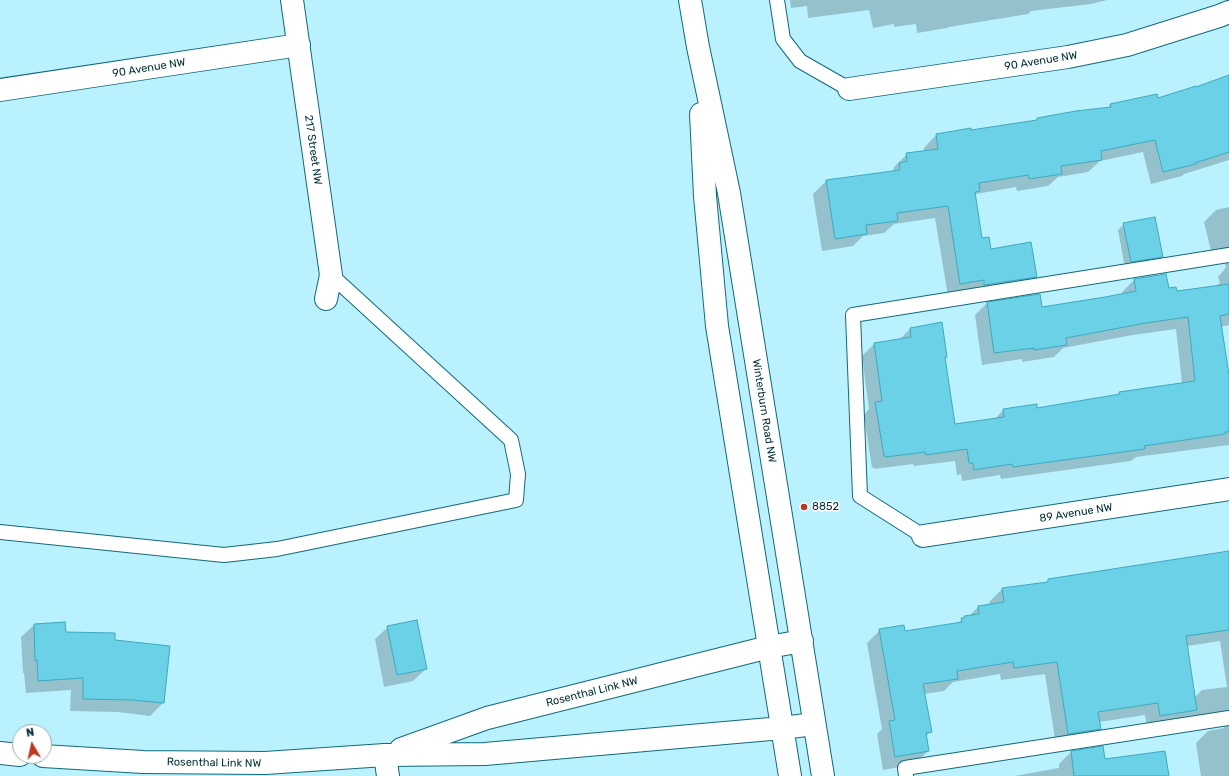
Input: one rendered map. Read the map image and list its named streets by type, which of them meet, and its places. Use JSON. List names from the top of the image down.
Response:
{
  "streets": {
    "street": [
      "90 Avenue NW",
      "217 Street NW",
      "Winterburn Road NW",
      "89 Avenue NW",
      "Rosenthal Link NW"
    ]
  },
  "crossings": [
    ["90 Avenue NW", "217 Street NW"],
    ["Winterburn Road NW", "Rosenthal Link NW"]
  ],
  "places": ["8852"],
  "north": "top"
}
